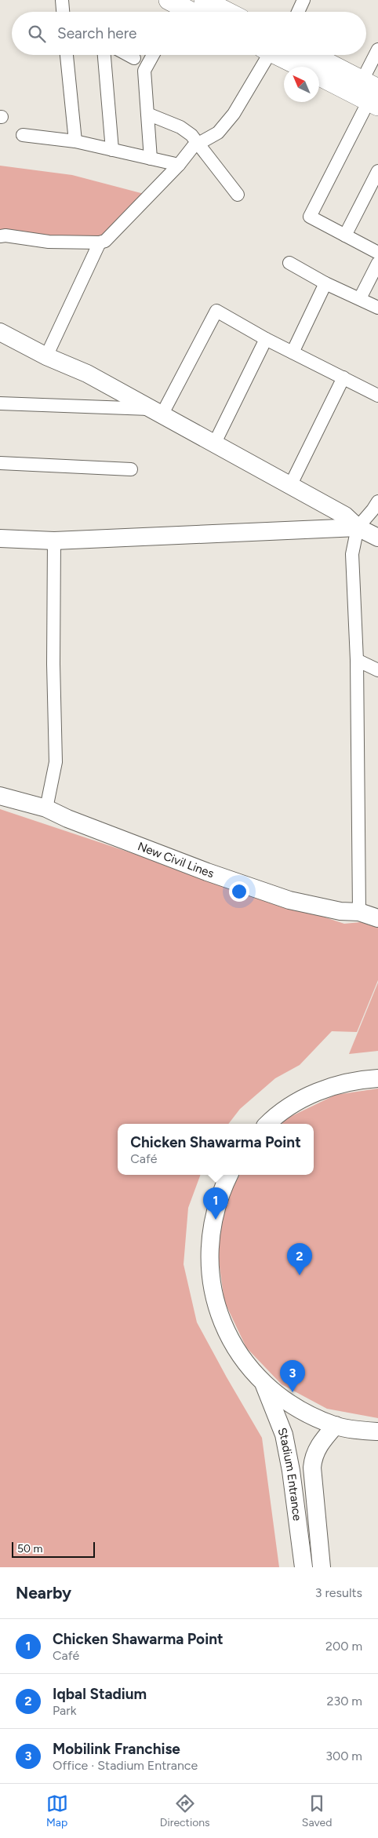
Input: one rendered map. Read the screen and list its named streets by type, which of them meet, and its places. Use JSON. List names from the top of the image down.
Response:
{
  "streets": {
    "street": ["New Civil Lines", "Stadium Entrance"]
  },
  "scale_bar": "50 m",
  "north": "top left",
  "page": {
    "search": "Search here",
    "popup": ["Chicken Shawarma Point", "Café"],
    "pins": ["1", "2", "3"],
    "scale": "50 m",
    "heading": ["Nearby", "3 results"],
    "list": [
      {
        "mark": "1",
        "name": "Chicken Shawarma Point",
        "note": "Café",
        "value": "200 m"
      },
      {
        "mark": "2",
        "name": "Iqbal Stadium",
        "note": "Park",
        "value": "230 m"
      },
      {
        "mark": "3",
        "name": "Mobilink Franchise",
        "note": "Office · Stadium Entrance",
        "value": "300 m"
      }
    ],
    "nav": ["Map", "Directions", "Saved"]
  }
}
